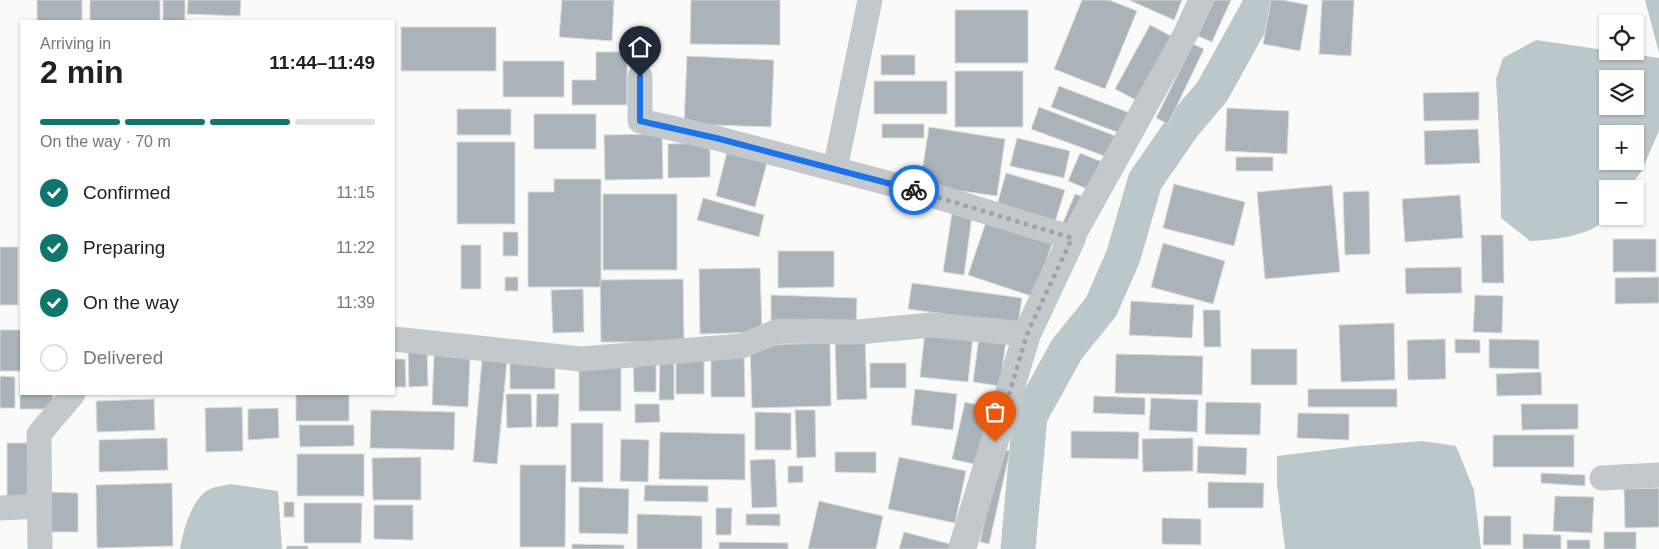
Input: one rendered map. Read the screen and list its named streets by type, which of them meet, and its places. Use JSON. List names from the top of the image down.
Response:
{
  "page": {
    "map_buttons": ["+", "−"],
    "heading": ["2 min", "Arriving in", "11:44–11:49"],
    "bar": "On the way · 70 m",
    "list": [
      ["Confirmed", "11:15"],
      ["Preparing", "11:22"],
      ["On the way", "11:39"],
      "Delivered"
    ]
  }
}
